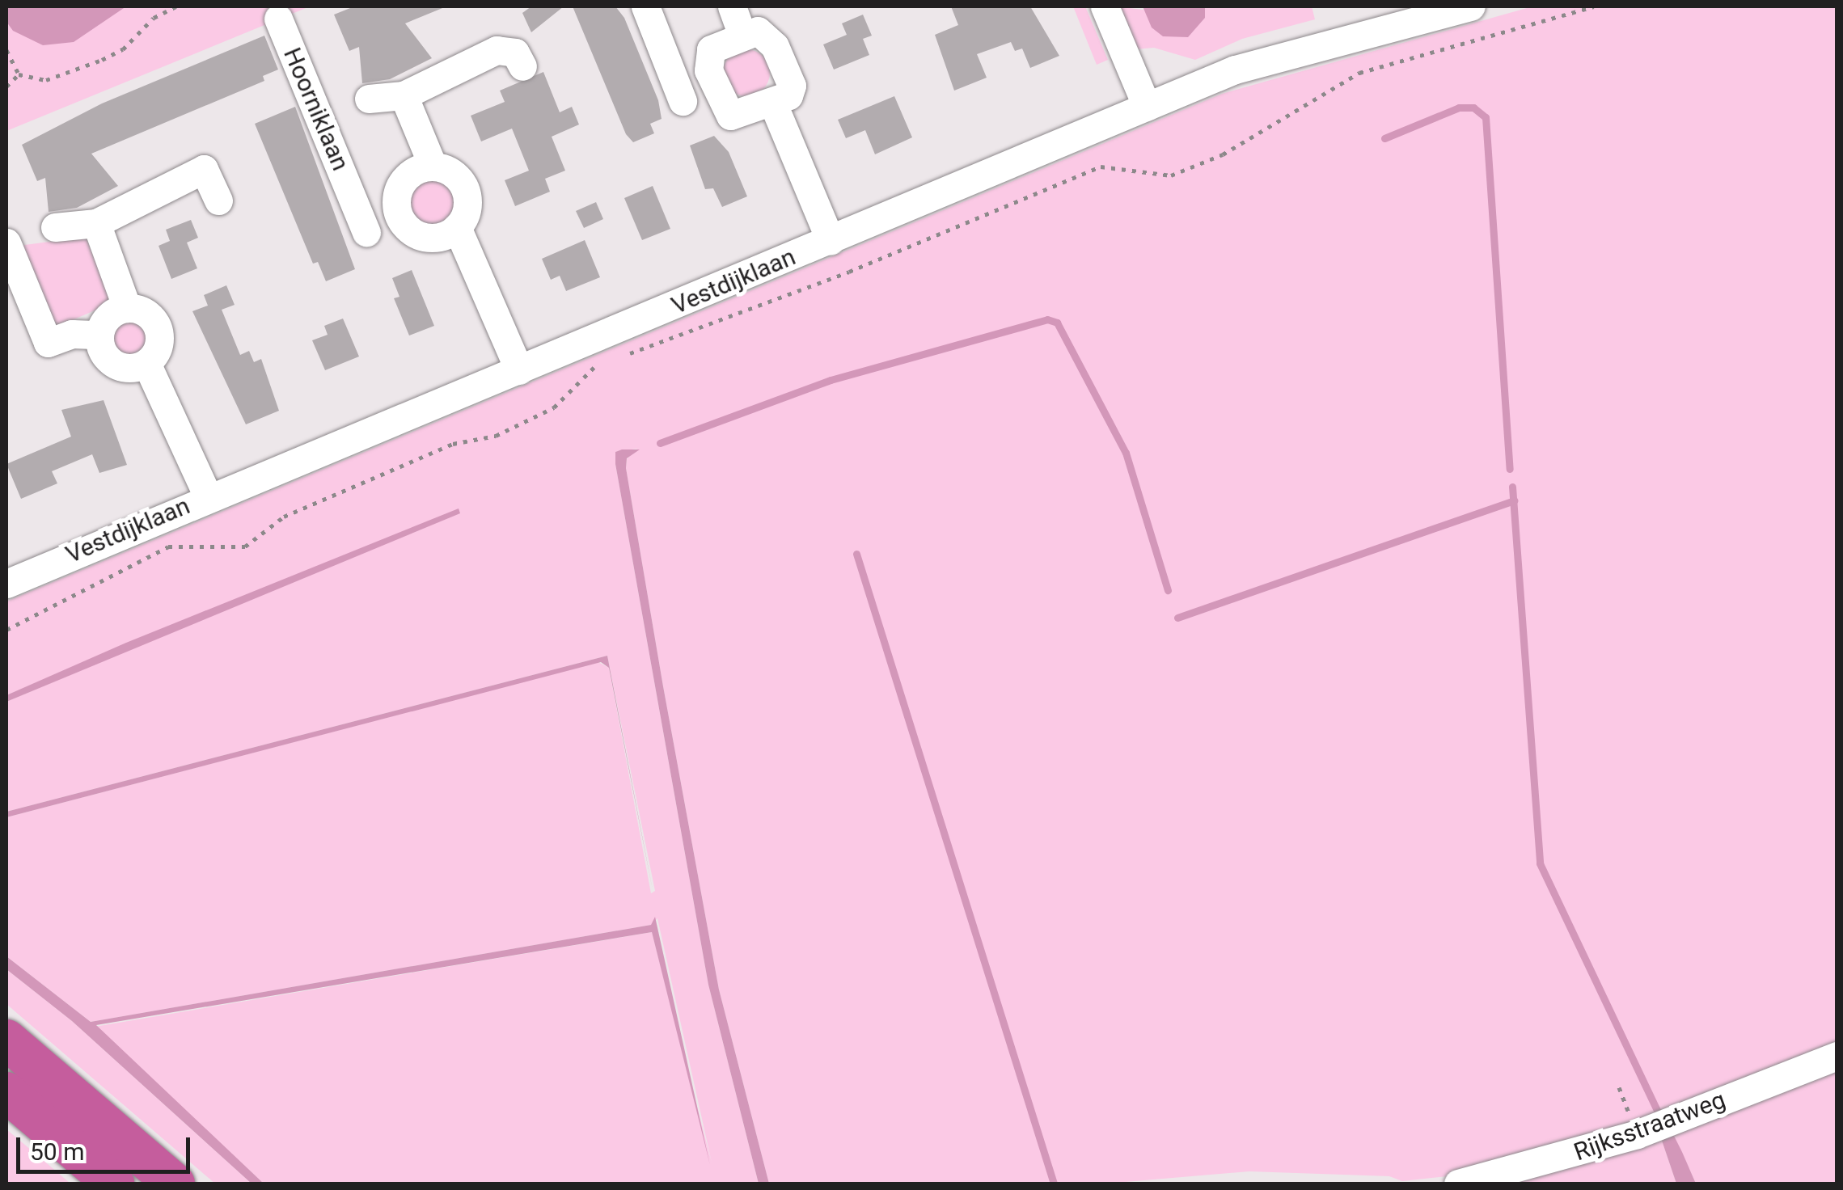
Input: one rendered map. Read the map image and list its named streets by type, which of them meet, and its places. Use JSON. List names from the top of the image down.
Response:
{
  "streets": {
    "street": ["Hoorniklaan", "Vestdijklaan", "Rijksstraatweg"]
  },
  "scale_bar": "50 m"
}
